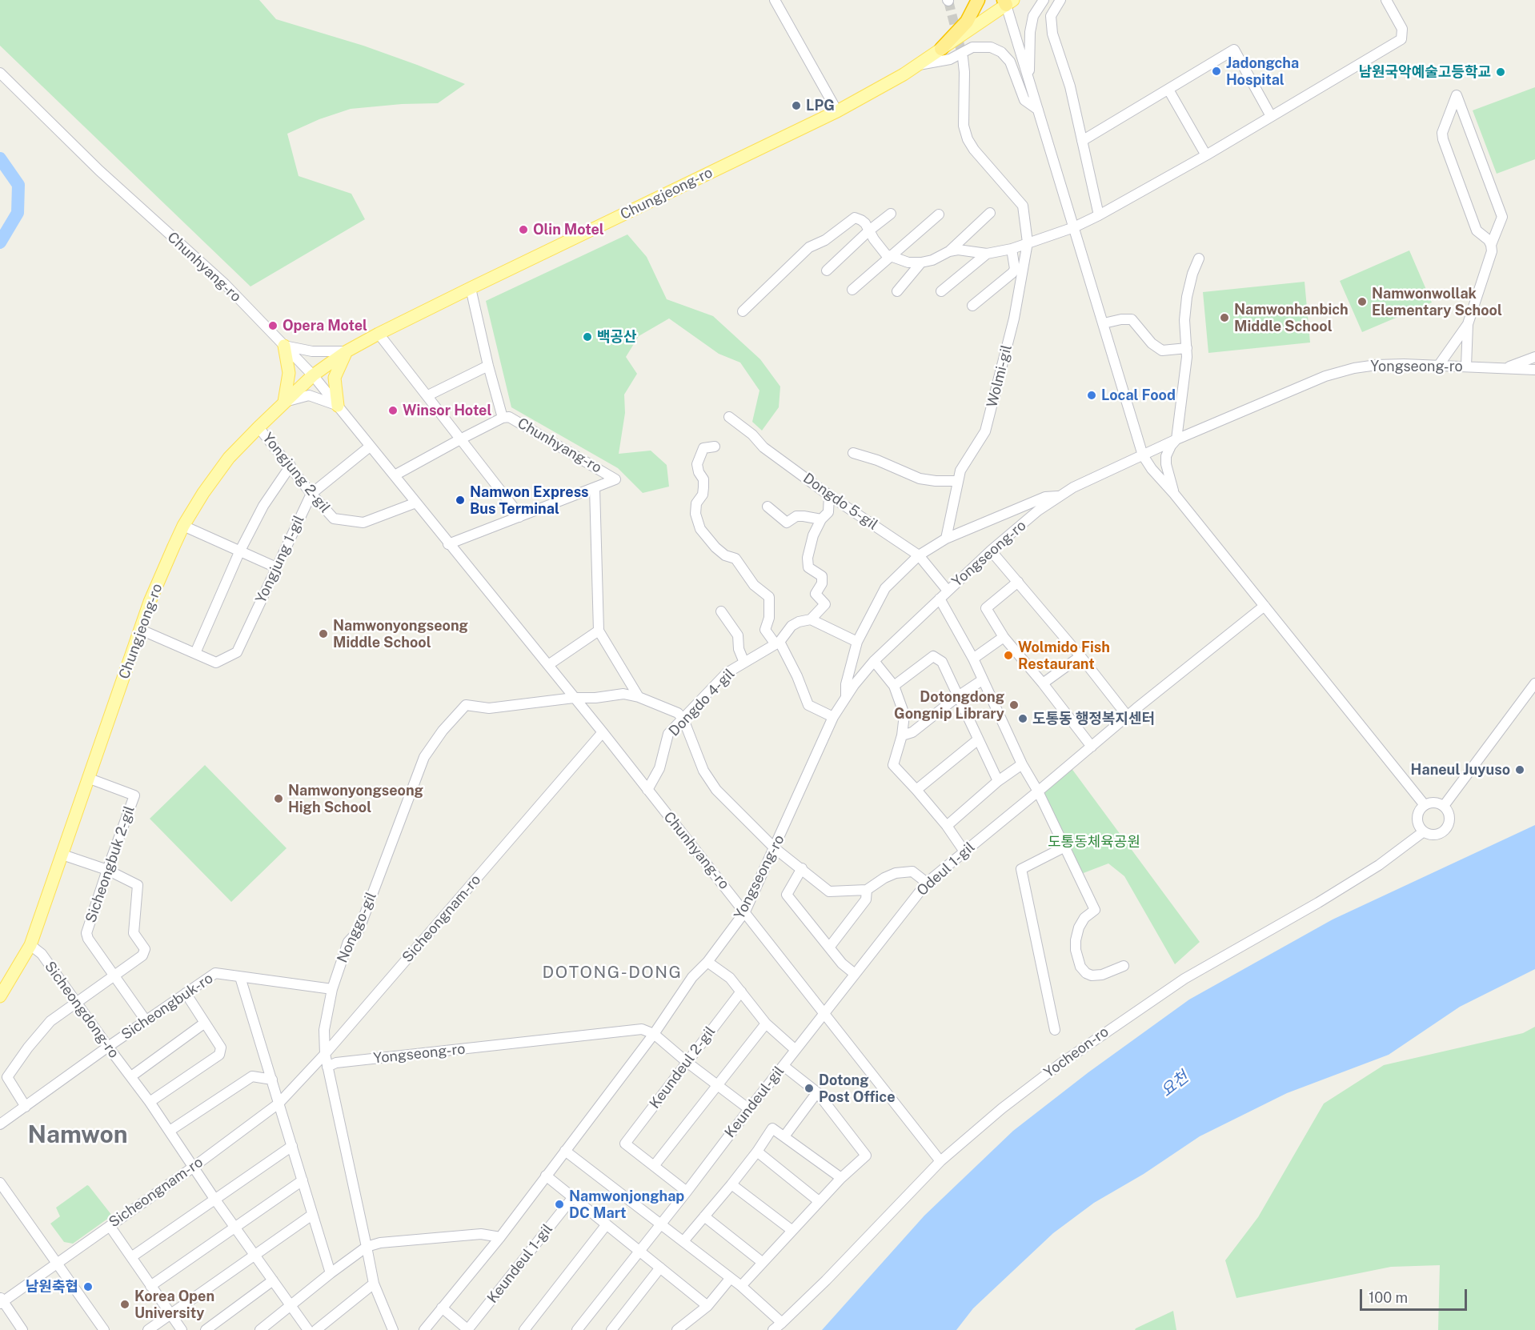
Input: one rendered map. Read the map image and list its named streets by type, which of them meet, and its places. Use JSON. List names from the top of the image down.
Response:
{
  "streets": {
    "main road": ["Chungjeong-ro"],
    "street": [
      "Chunhyang-ro",
      "Yongseong-ro",
      "Wolmi-gil",
      "Yongjung 2-gil",
      "Dongdo 5-gil",
      "Yongjung 1-gil",
      "Dongdo 4-gil",
      "Sicheongbuk 2-gil",
      "Odeul 1-gil",
      "Sicheongnam-ro",
      "Nonggo-gil",
      "Sicheongbuk-ro",
      "Sicheongdong-ro",
      "Yocheon-ro",
      "Keundeul 2-gil",
      "Keundeul-gil",
      "Keundeul 1-gil"
    ]
  },
  "crossings": [
    ["Chungjeong-ro", "Chunhyang-ro"],
    ["Chungjeong-ro", "Yongjung 2-gil"],
    ["Chungjeong-ro", "Yongjung 1-gil"],
    ["Chungjeong-ro", "Sicheongbuk 2-gil"],
    ["Chungjeong-ro", "Sicheongdong-ro"],
    ["Chunhyang-ro", "Yongseong-ro"],
    ["Chunhyang-ro", "Yongjung 2-gil"],
    ["Chunhyang-ro", "Yongjung 1-gil"],
    ["Chunhyang-ro", "Dongdo 4-gil"],
    ["Chunhyang-ro", "Odeul 1-gil"],
    ["Chunhyang-ro", "Sicheongnam-ro"],
    ["Chunhyang-ro", "Nonggo-gil"],
    ["Chunhyang-ro", "Yocheon-ro"],
    ["Chunhyang-ro", "Keundeul-gil"],
    ["Yongseong-ro", "Dongdo 5-gil"],
    ["Yongseong-ro", "Nonggo-gil"],
    ["Yongseong-ro", "Keundeul 1-gil"],
    ["Yongjung 2-gil", "Yongjung 1-gil"],
    ["Sicheongbuk 2-gil", "Sicheongbuk-ro"],
    ["Odeul 1-gil", "Keundeul-gil"],
    ["Sicheongnam-ro", "Nonggo-gil"],
    ["Sicheongnam-ro", "Sicheongdong-ro"],
    ["Nonggo-gil", "Sicheongbuk-ro"],
    ["Sicheongbuk-ro", "Sicheongdong-ro"]
  ],
  "districts": ["DOTONG-DONG", "Namwon"],
  "water": ["요천"],
  "parks": ["도통동체육공원"],
  "places": [
    "Jadongcha Hospital",
    "남원국악예술고등학교",
    "LPG",
    "Olin Motel",
    "Namwonwollak Elementary School",
    "Namwonhanbich Middle School",
    "Opera Motel",
    "백공산",
    "Local Food",
    "Winsor Hotel",
    "Namwon Express Bus Terminal",
    "Namwonyongseong Middle School",
    "Wolmido Fish Restaurant",
    "Dotongdong Gongnip Library",
    "도통동 행정복지센터",
    "Haneul Juyuso",
    "Namwonyongseong High School",
    "Dotong Post Office",
    "Namwonjonghap DC Mart",
    "남원축협",
    "Korea Open University"
  ],
  "scale_bar": "100 m"
}
